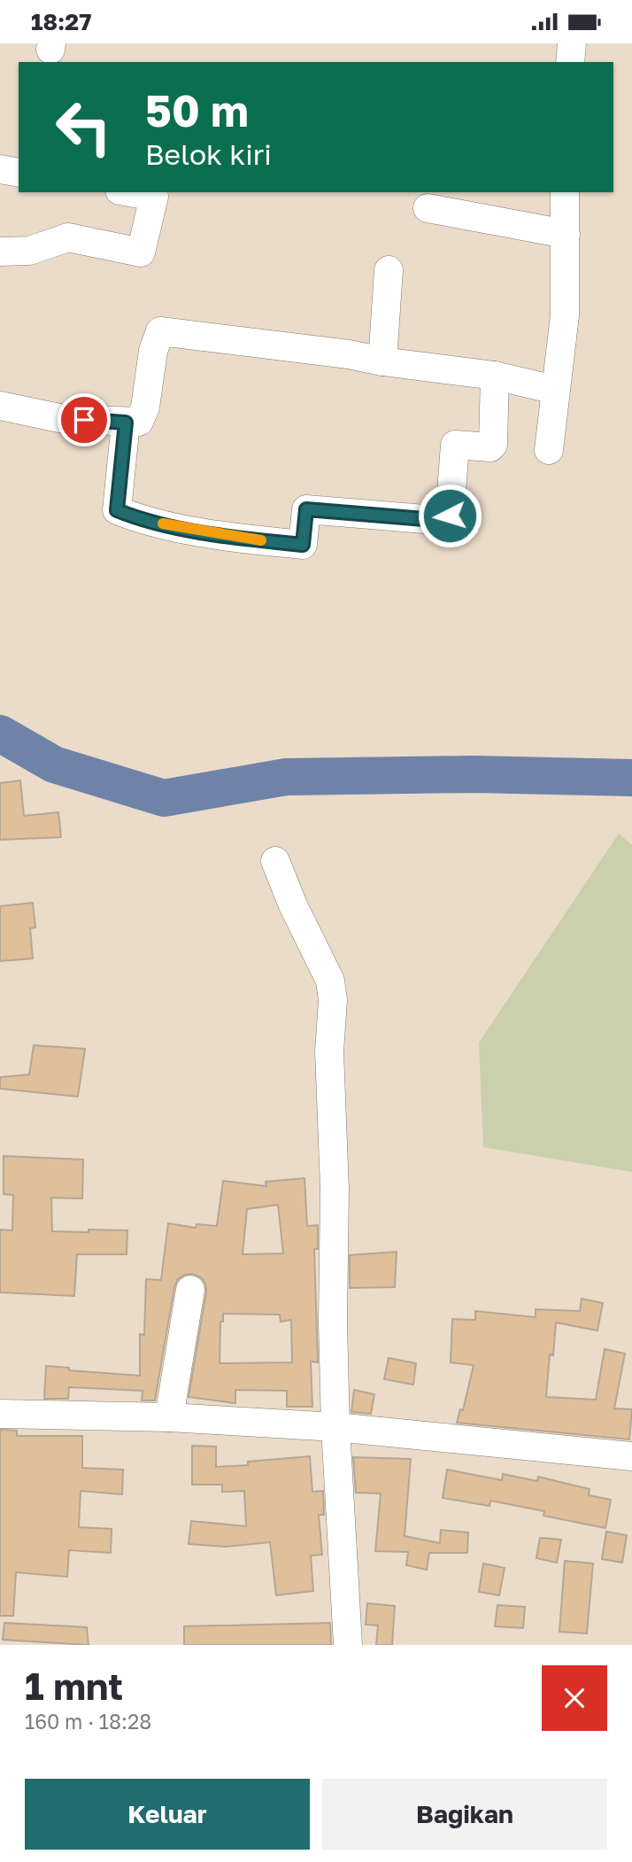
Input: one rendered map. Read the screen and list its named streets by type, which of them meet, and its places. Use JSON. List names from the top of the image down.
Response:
{
  "page": {
    "status": "18:27",
    "turn": ["50 m", "Belok kiri"],
    "heading": ["1 mnt", "160 m · 18:28"],
    "buttons": ["Keluar", "Bagikan"]
  }
}
